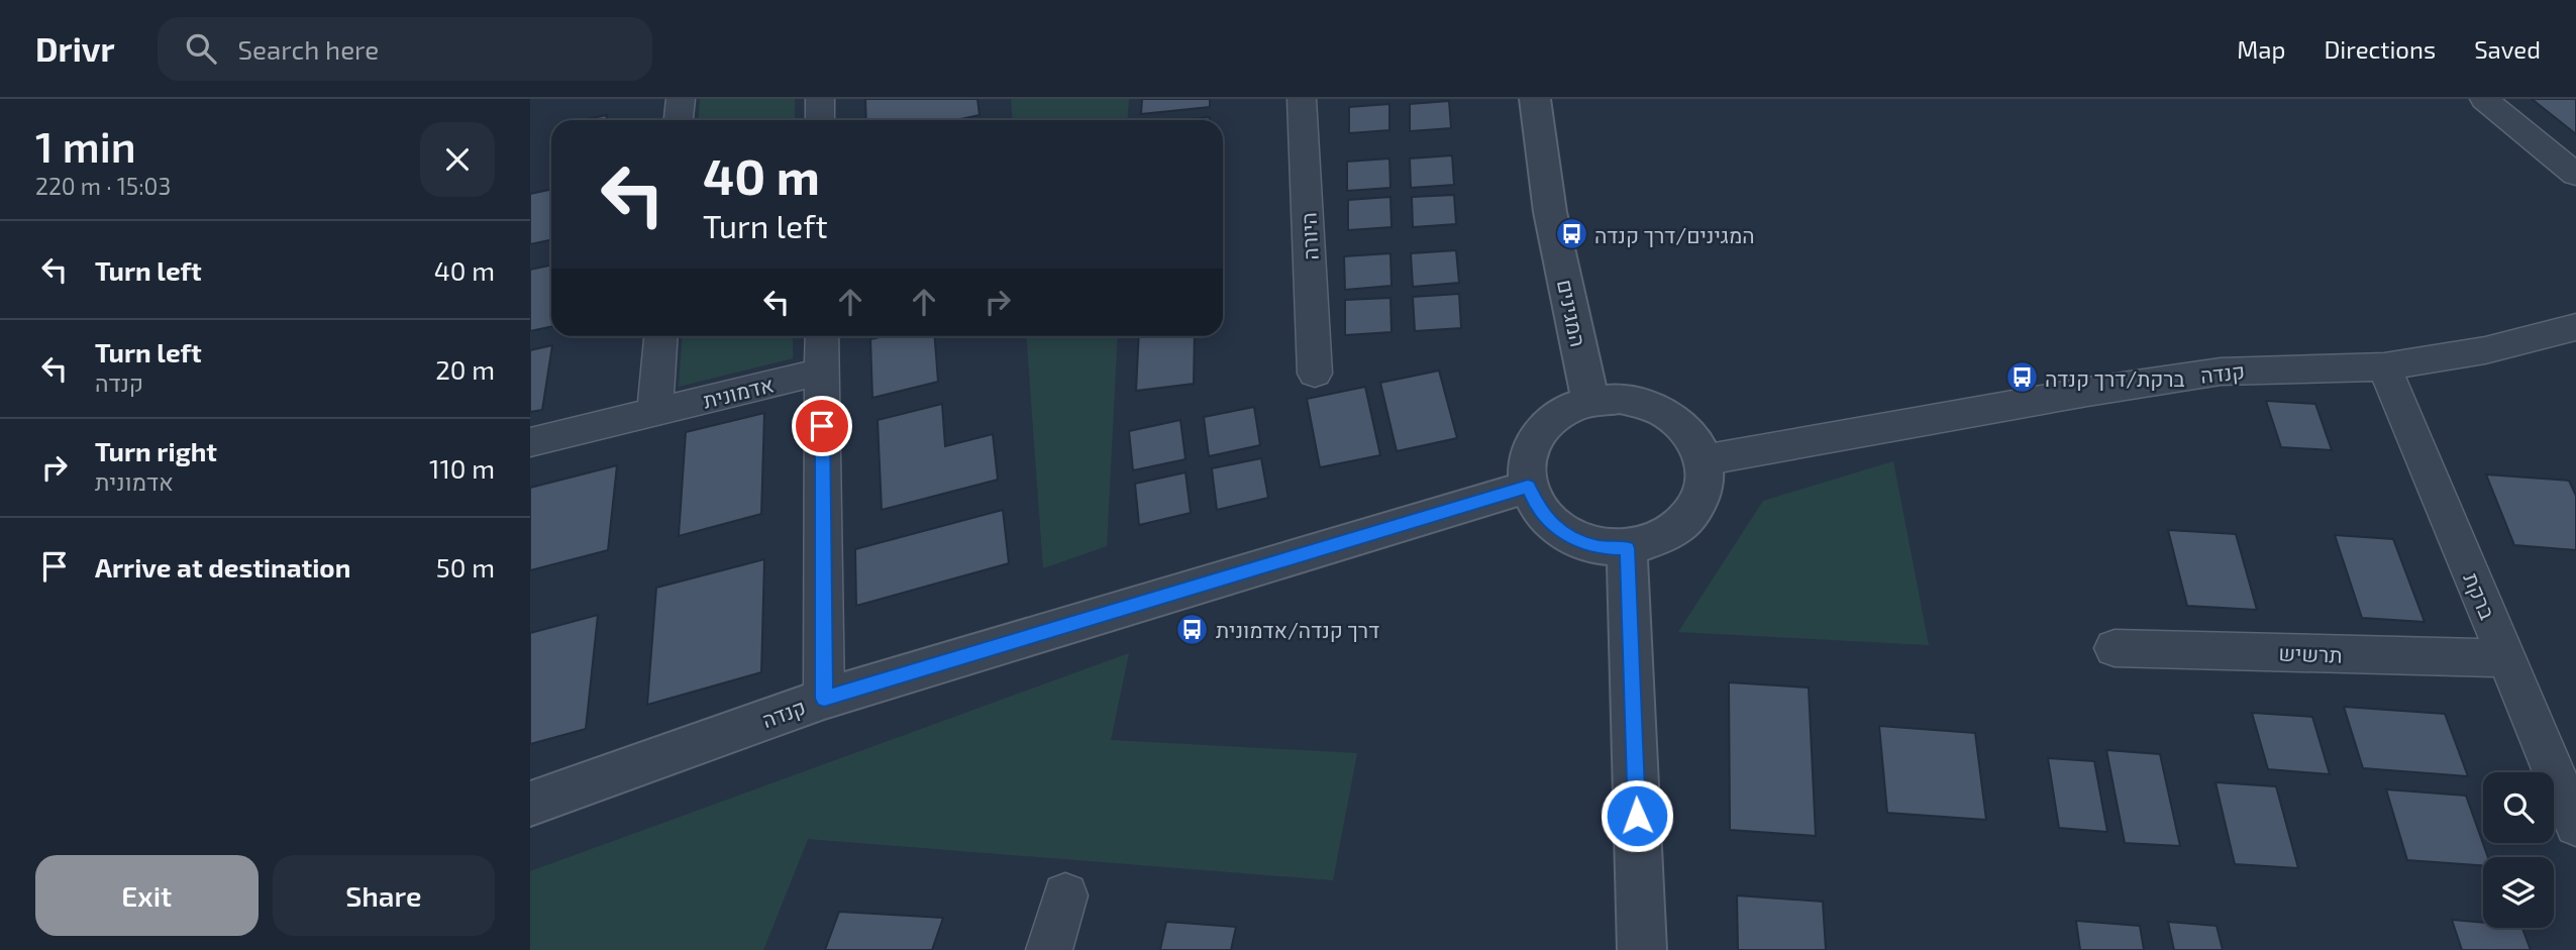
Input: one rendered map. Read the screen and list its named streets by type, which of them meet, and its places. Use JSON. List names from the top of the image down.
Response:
{
  "streets": {
    "street": [
      "היורה",
      "המגינים",
      "קנדה",
      "אדמונית",
      "ברקת",
      "תרשיש"
    ]
  },
  "crossings": [
    ["המגינים", "קנדה"],
    ["קנדה", "ברקת"],
    ["ברקת", "תרשיש"]
  ],
  "places": {
    "bus stop": ["המגינים/דרך קנדה", "ברקת/דרך קנדה", "דרך קנדה/אדמונית"]
  },
  "page": {
    "header": "Drivr",
    "search": "Search here",
    "nav": ["Map", "Directions", "Saved"],
    "heading": ["1 min", "220 m · 15:03"],
    "turn": ["40 m", "Turn left"],
    "list": [
      {
        "name": "Turn left",
        "value": "40 m"
      },
      {
        "name": "Turn left",
        "note": "קנדה",
        "value": "20 m"
      },
      {
        "name": "Turn right",
        "note": "אדמונית",
        "value": "110 m"
      },
      {
        "name": "Arrive at destination",
        "value": "50 m"
      }
    ],
    "buttons": ["Exit", "Share"]
  }
}
